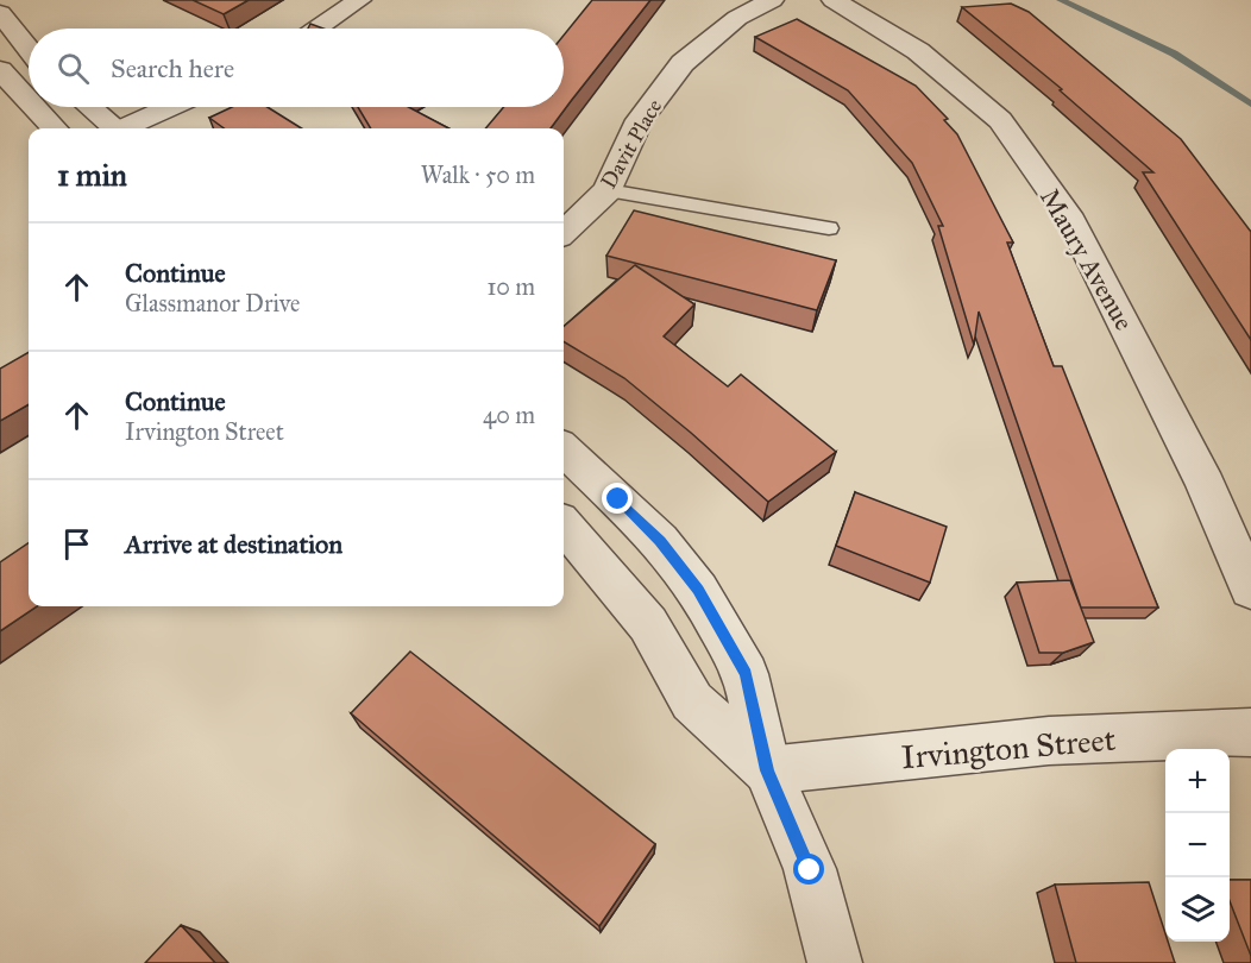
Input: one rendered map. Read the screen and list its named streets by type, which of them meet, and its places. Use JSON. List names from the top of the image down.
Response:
{
  "streets": {
    "street": ["Davit Place", "Maury Avenue", "Irvington Street"]
  },
  "page": {
    "search": "Search here",
    "heading": ["1 min", "Walk · 50 m"],
    "list": [
      ["Continue", "Glassmanor Drive", "10 m"],
      ["Continue", "Irvington Street", "40 m"],
      "Arrive at destination"
    ],
    "map_buttons": ["+", "−"]
  }
}
